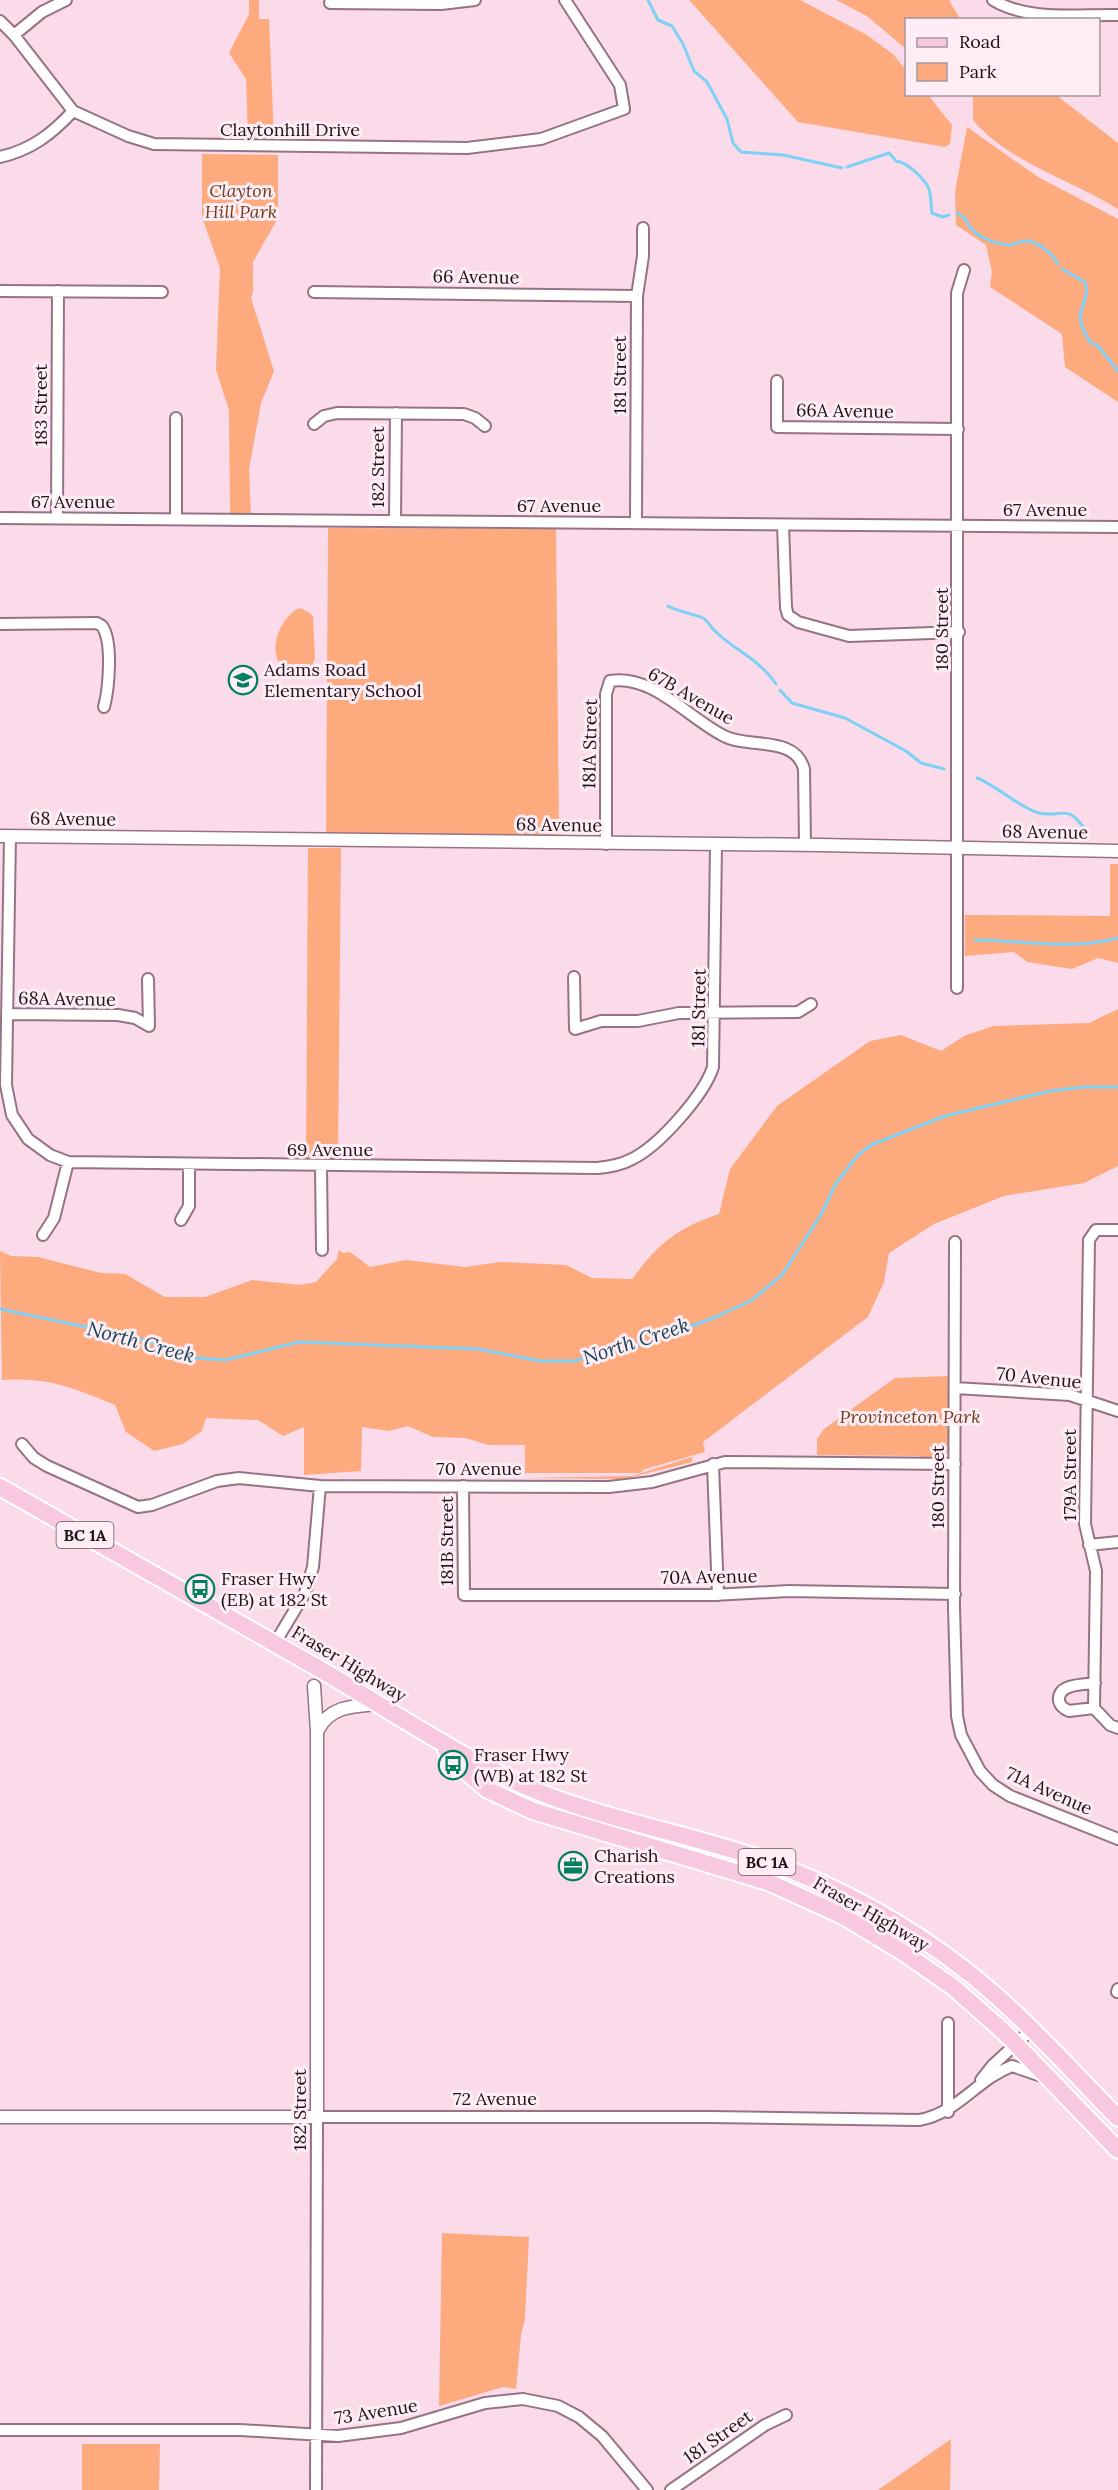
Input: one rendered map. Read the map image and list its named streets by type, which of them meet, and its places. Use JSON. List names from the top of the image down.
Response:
{
  "streets": {
    "main road": ["BC 1A", "Fraser Highway"],
    "street": [
      "Claytonhill Drive",
      "66 Avenue",
      "181 Street",
      "183 Street",
      "66A Avenue",
      "182 Street",
      "67 Avenue",
      "180 Street",
      "67B Avenue",
      "181A Street",
      "68 Avenue",
      "68A Avenue",
      "69 Avenue",
      "70 Avenue",
      "179A Street",
      "181B Street",
      "70A Avenue",
      "71A Avenue",
      "72 Avenue",
      "73 Avenue"
    ]
  },
  "crossings": [
    ["66 Avenue", "181 Street"],
    ["181 Street", "67 Avenue"],
    ["181 Street", "68 Avenue"],
    ["181 Street", "69 Avenue"],
    ["183 Street", "67 Avenue"],
    ["66A Avenue", "180 Street"],
    ["182 Street", "67 Avenue"],
    ["182 Street", "72 Avenue"],
    ["182 Street", "73 Avenue"],
    ["67 Avenue", "180 Street"],
    ["180 Street", "68 Avenue"],
    ["180 Street", "70 Avenue"],
    ["180 Street", "70A Avenue"],
    ["180 Street", "71A Avenue"],
    ["67B Avenue", "181A Street"],
    ["67B Avenue", "68 Avenue"],
    ["181A Street", "68 Avenue"],
    ["68A Avenue", "69 Avenue"],
    ["70 Avenue", "179A Street"],
    ["70 Avenue", "181B Street"],
    ["181B Street", "70A Avenue"],
    ["Fraser Highway", "72 Avenue"]
  ],
  "water": ["North Creek"],
  "parks": ["Clayton Hill Park", "Provinceton Park"],
  "places": {
    "school or university": ["Adams Road Elementary School"],
    "bus stop": ["Fraser Hwy (EB) at 182 St", "Fraser Hwy (WB) at 182 St"],
    "office": ["Charish Creations"]
  },
  "legend": ["Road", "Park"]
}
